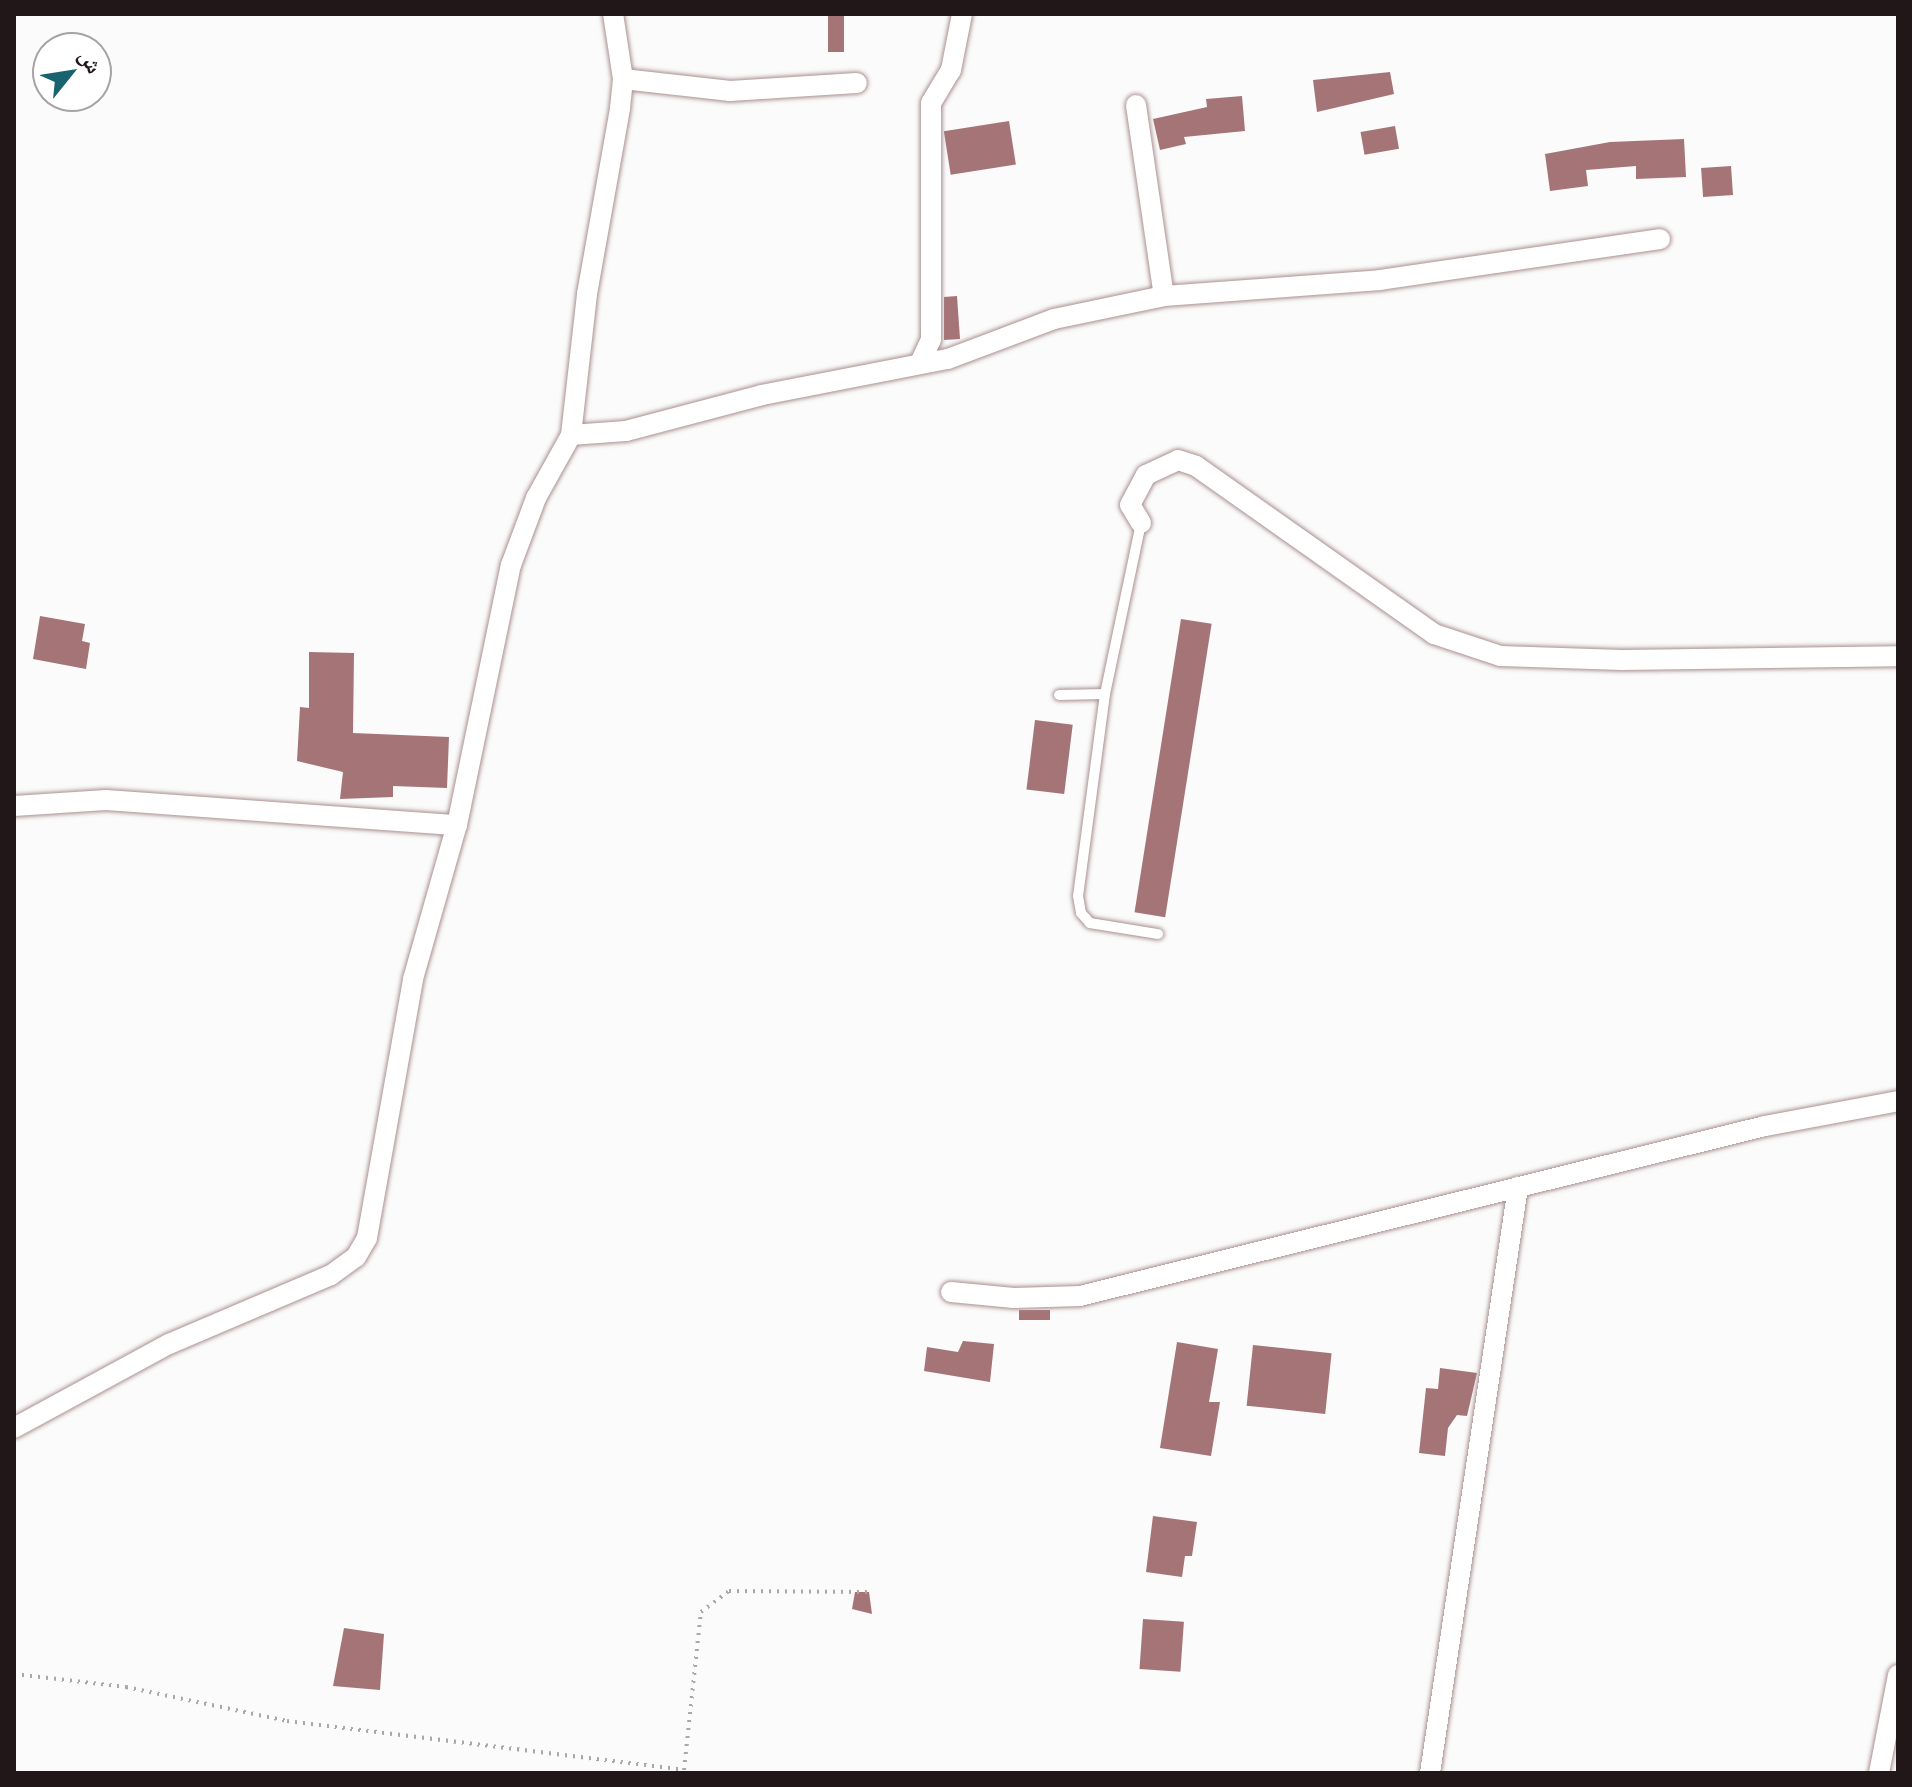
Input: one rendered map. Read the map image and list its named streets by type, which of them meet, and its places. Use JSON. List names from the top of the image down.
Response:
{
  "north": "top right"
}
